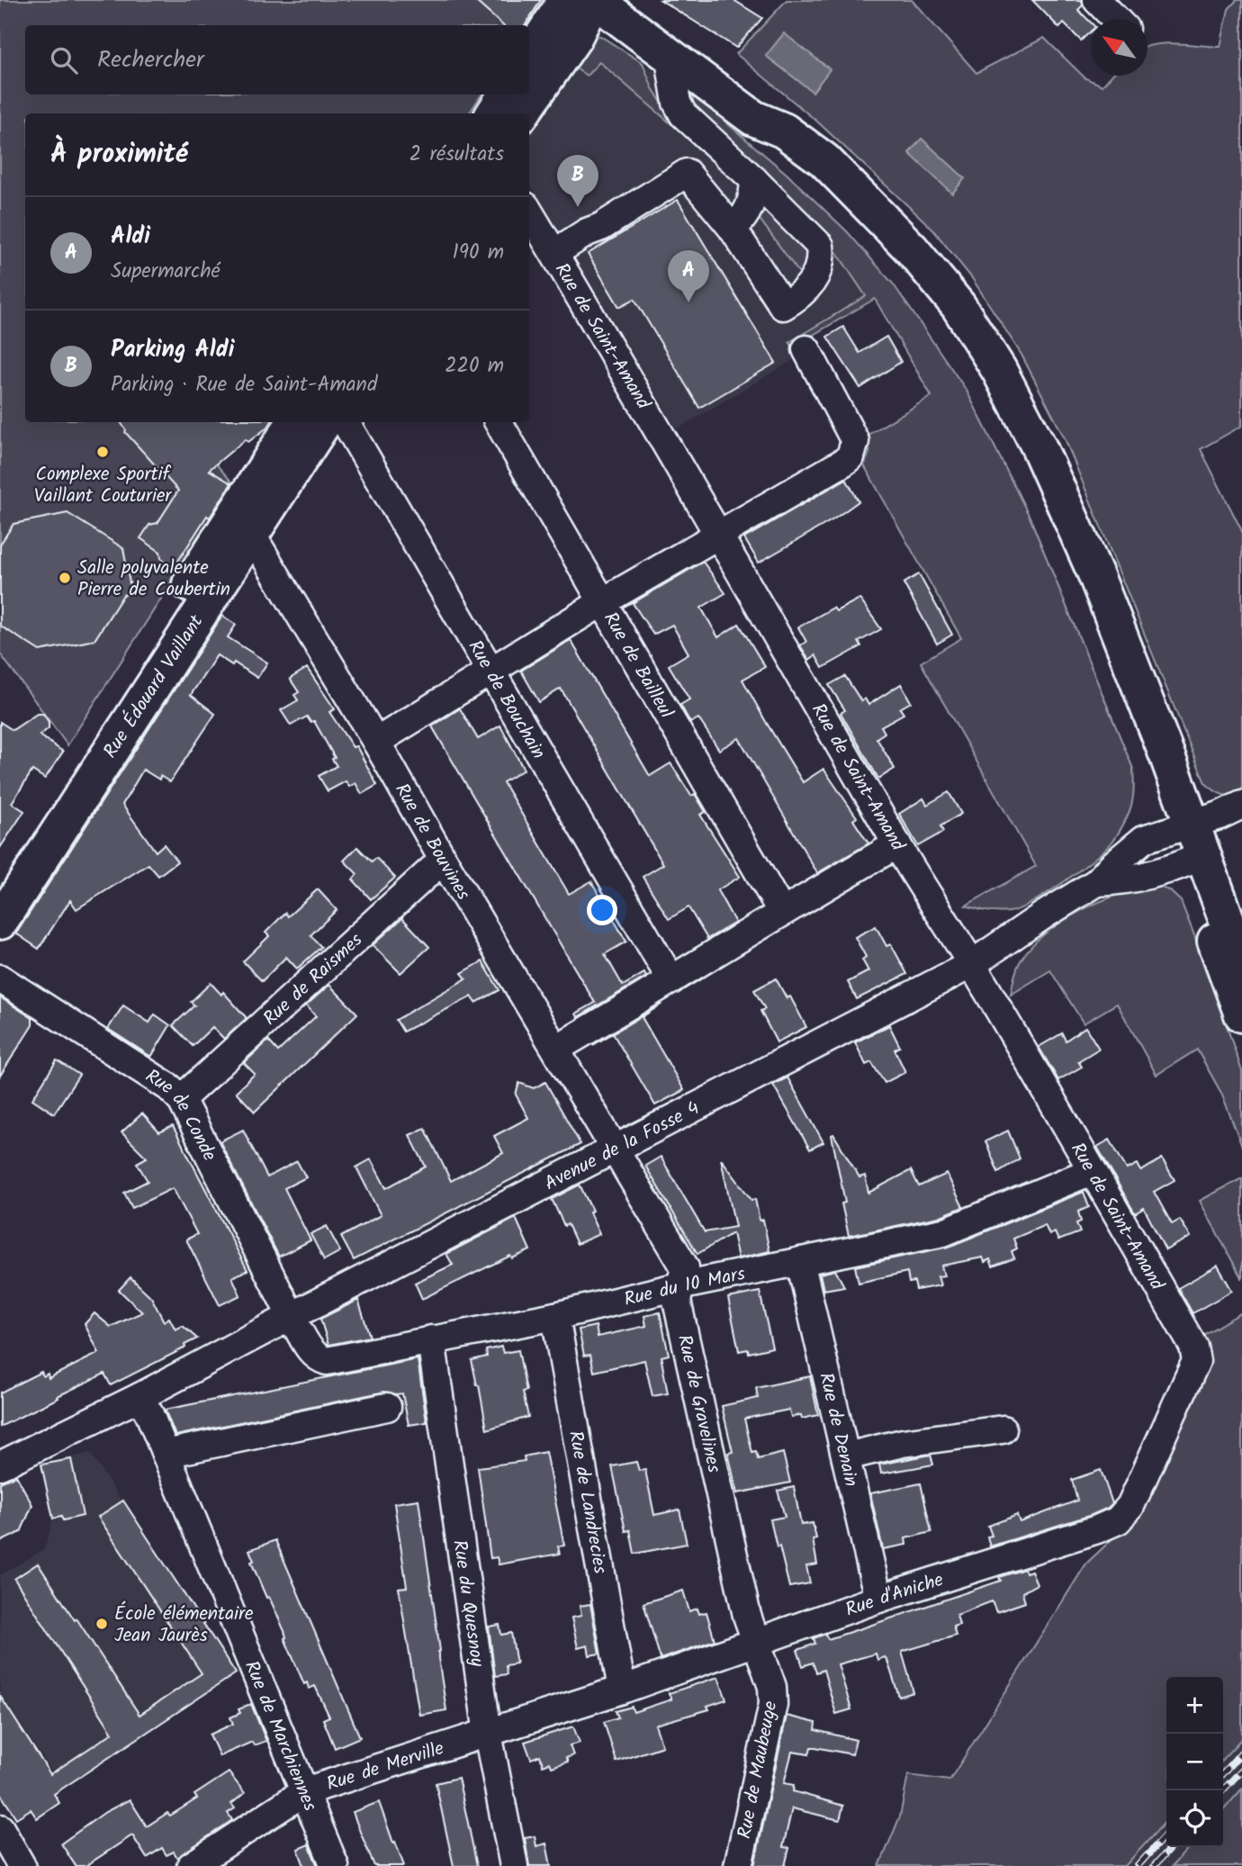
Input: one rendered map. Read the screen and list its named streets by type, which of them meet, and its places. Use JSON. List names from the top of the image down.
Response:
{
  "streets": {
    "main road": ["Rue Édouard Vaillant"],
    "street": [
      "Rue de Saint-Amand",
      "Rue de Bailleul",
      "Rue de Bouchain",
      "Rue de Bouvines",
      "Rue de Raismes",
      "Rue de Conde",
      "Avenue de la Fosse 4",
      "Rue du 10 Mars",
      "Rue de Gravelines",
      "Rue de Denain",
      "Rue de Landrecies",
      "Rue d'Aniche",
      "Rue du Quesnoy",
      "Rue de Marchiennes",
      "Rue de Merville",
      "Rue de Maubeuge"
    ]
  },
  "crossings": [
    ["Rue de Saint-Amand", "Avenue de la Fosse 4"],
    ["Rue de Saint-Amand", "Rue du 10 Mars"],
    ["Rue de Saint-Amand", "Rue d'Aniche"],
    ["Rue Édouard Vaillant", "Rue de Bouvines"],
    ["Rue de Bouvines", "Rue de Raismes"],
    ["Rue de Bouvines", "Avenue de la Fosse 4"],
    ["Rue de Bouvines", "Rue de Gravelines"],
    ["Rue de Raismes", "Rue de Conde"],
    ["Rue de Conde", "Avenue de la Fosse 4"],
    ["Rue de Conde", "Rue du 10 Mars"],
    ["Avenue de la Fosse 4", "Rue du 10 Mars"],
    ["Avenue de la Fosse 4", "Rue de Gravelines"],
    ["Avenue de la Fosse 4", "Rue de Marchiennes"],
    ["Rue du 10 Mars", "Rue de Gravelines"],
    ["Rue du 10 Mars", "Rue de Denain"],
    ["Rue du 10 Mars", "Rue de Landrecies"],
    ["Rue du 10 Mars", "Rue du Quesnoy"],
    ["Rue de Gravelines", "Rue d'Aniche"],
    ["Rue de Gravelines", "Rue de Maubeuge"],
    ["Rue de Denain", "Rue d'Aniche"],
    ["Rue de Landrecies", "Rue d'Aniche"],
    ["Rue d'Aniche", "Rue du Quesnoy"],
    ["Rue d'Aniche", "Rue de Merville"],
    ["Rue du Quesnoy", "Rue de Merville"],
    ["Rue de Marchiennes", "Rue de Merville"]
  ],
  "places": ["Complexe Sportif Vaillant Couturier", "Salle polyvalente Pierre de Coubertin", "École élémentaire Jean Jaurès"],
  "north": "top left",
  "page": {
    "search": "Rechercher",
    "heading": ["À proximité", "2 résultats"],
    "pins": ["B", "A"],
    "list": [
      {
        "mark": "A",
        "name": "Aldi",
        "note": "Supermarché",
        "value": "190 m"
      },
      {
        "mark": "B",
        "name": "Parking Aldi",
        "note": "Parking · Rue de Saint-Amand",
        "value": "220 m"
      }
    ],
    "map_buttons": ["+", "−"]
  }
}
